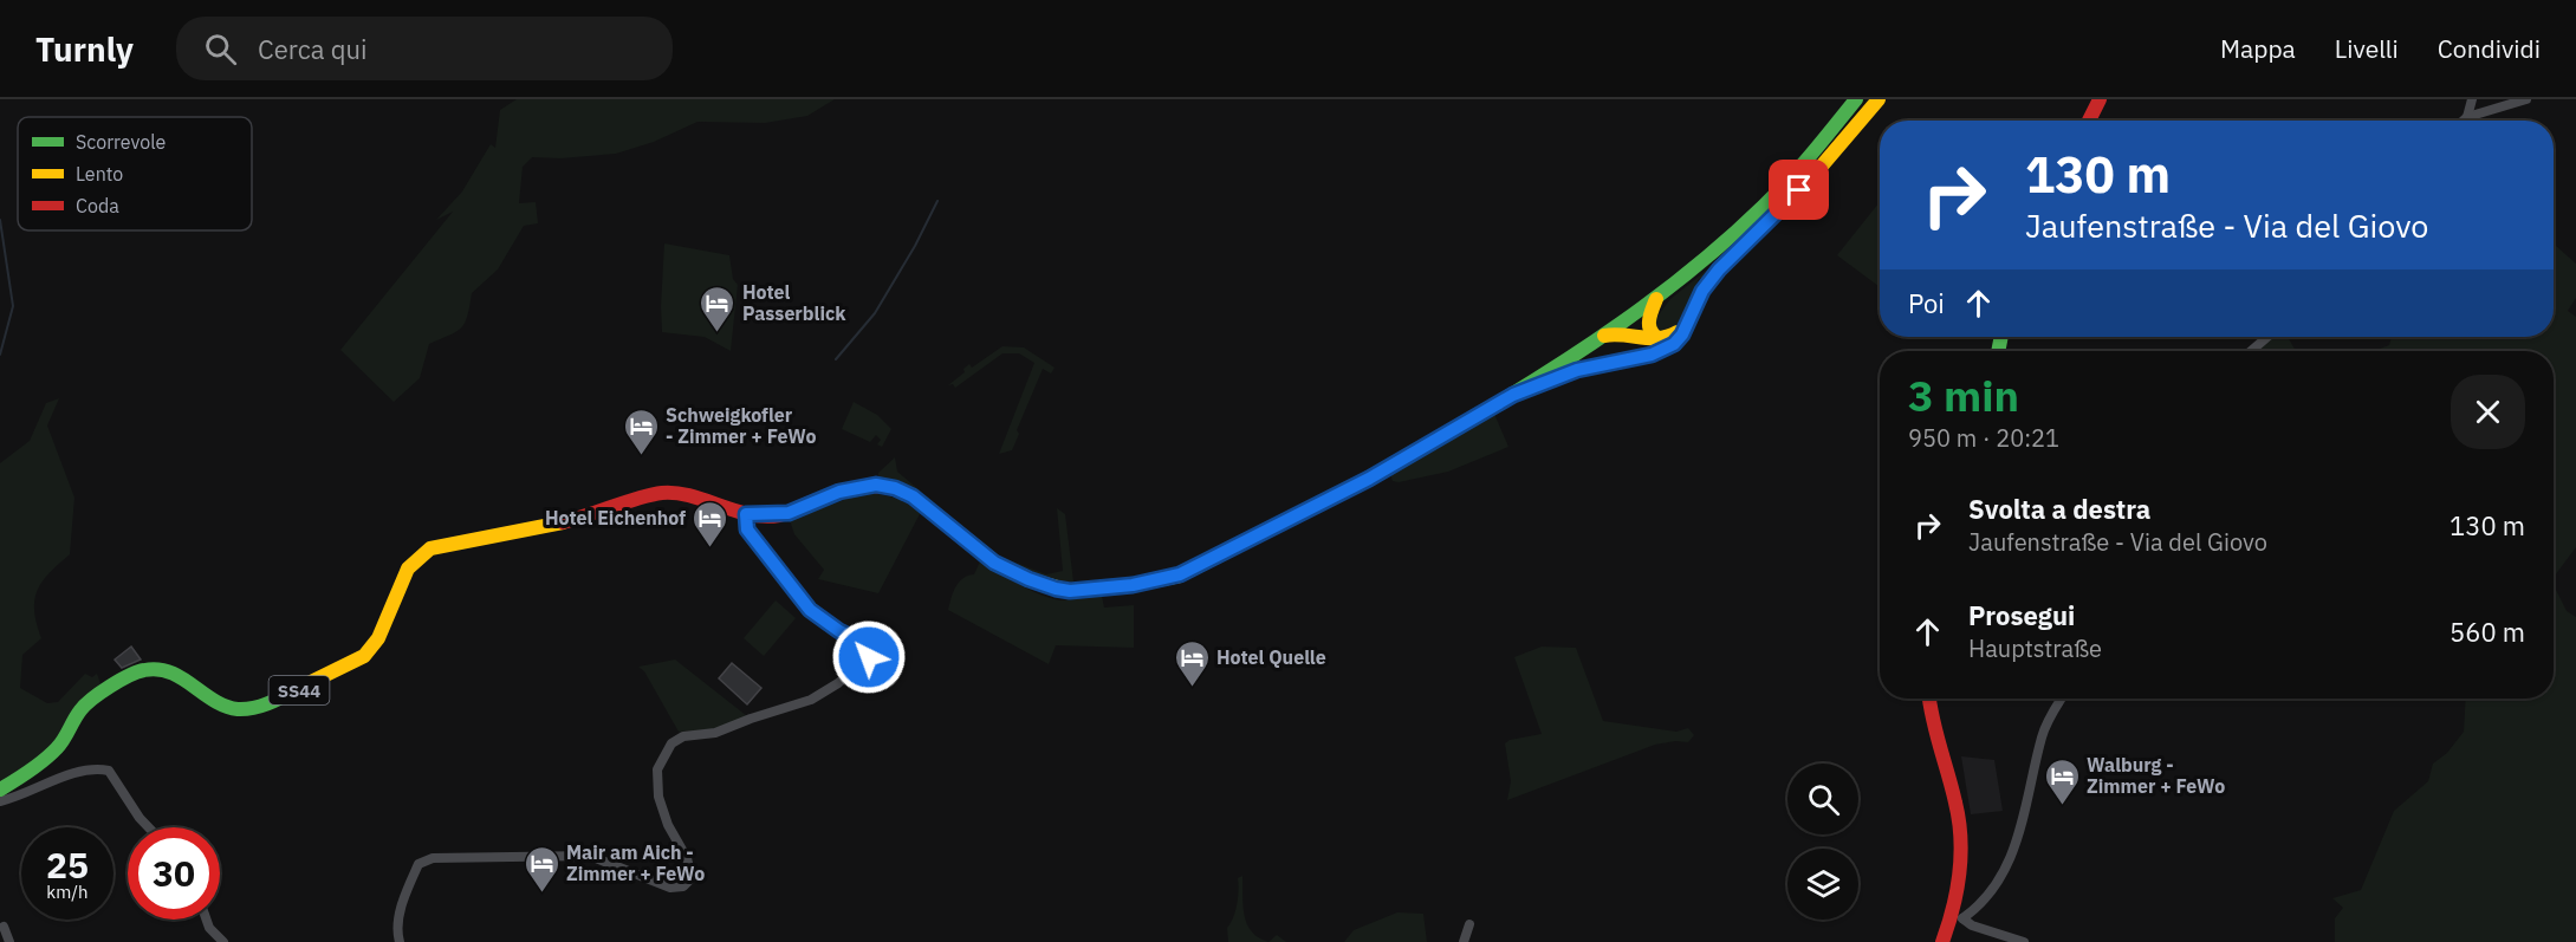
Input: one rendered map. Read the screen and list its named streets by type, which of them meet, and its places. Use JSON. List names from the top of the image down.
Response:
{
  "streets": {
    "main road": ["SS44"]
  },
  "places": {
    "hotel": [
      "Hotel Passerblick",
      "Schweigkofler - Zimmer + FeWo",
      "Hotel Eichenhof",
      "Hotel Quelle",
      "Walburg - Zimmer + FeWo",
      "Mair am Aich - Zimmer + FeWo"
    ]
  },
  "legend": ["Scorrevole", "Lento", "Coda"],
  "page": {
    "header": "Turnly",
    "search": "Cerca qui",
    "nav": ["Mappa", "Livelli", "Condividi"],
    "turn": ["130 m", "Jaufenstraße - Via del Giovo"],
    "then": "Poi",
    "heading": ["3 min", "950 m · 20:21"],
    "list": [
      {
        "name": "Svolta a destra",
        "note": "Jaufenstraße - Via del Giovo",
        "value": "130 m"
      },
      {
        "name": "Prosegui",
        "note": "Hauptstraße",
        "value": "560 m"
      }
    ],
    "speed": "25 km/h",
    "limit": "30"
  }
}
